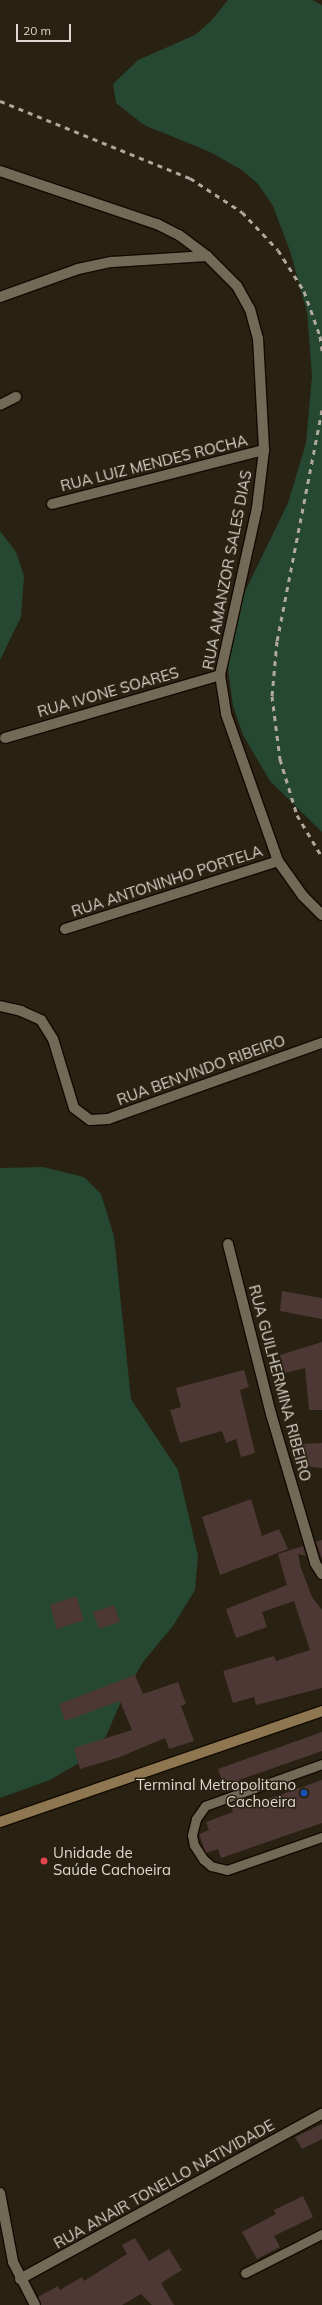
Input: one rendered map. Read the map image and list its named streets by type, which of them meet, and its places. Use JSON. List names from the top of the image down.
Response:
{
  "streets": {
    "street": [
      "RUA LUIZ MENDES ROCHA",
      "RUA AMANZOR SALES DIAS",
      "RUA IVONE SOARES",
      "RUA ANTONINHO PORTELA",
      "RUA BENVINDO RIBEIRO",
      "RUA GUILHERMINA RIBEIRO",
      "RUA ANAIR TONELLO NATIVIDADE"
    ]
  },
  "crossings": [
    ["RUA LUIZ MENDES ROCHA", "RUA AMANZOR SALES DIAS"],
    ["RUA AMANZOR SALES DIAS", "RUA IVONE SOARES"],
    ["RUA AMANZOR SALES DIAS", "RUA ANTONINHO PORTELA"]
  ],
  "places": ["Terminal Metropolitano Cachoeira", "Unidade de Saúde Cachoeira"],
  "scale_bar": "20 m"
}
